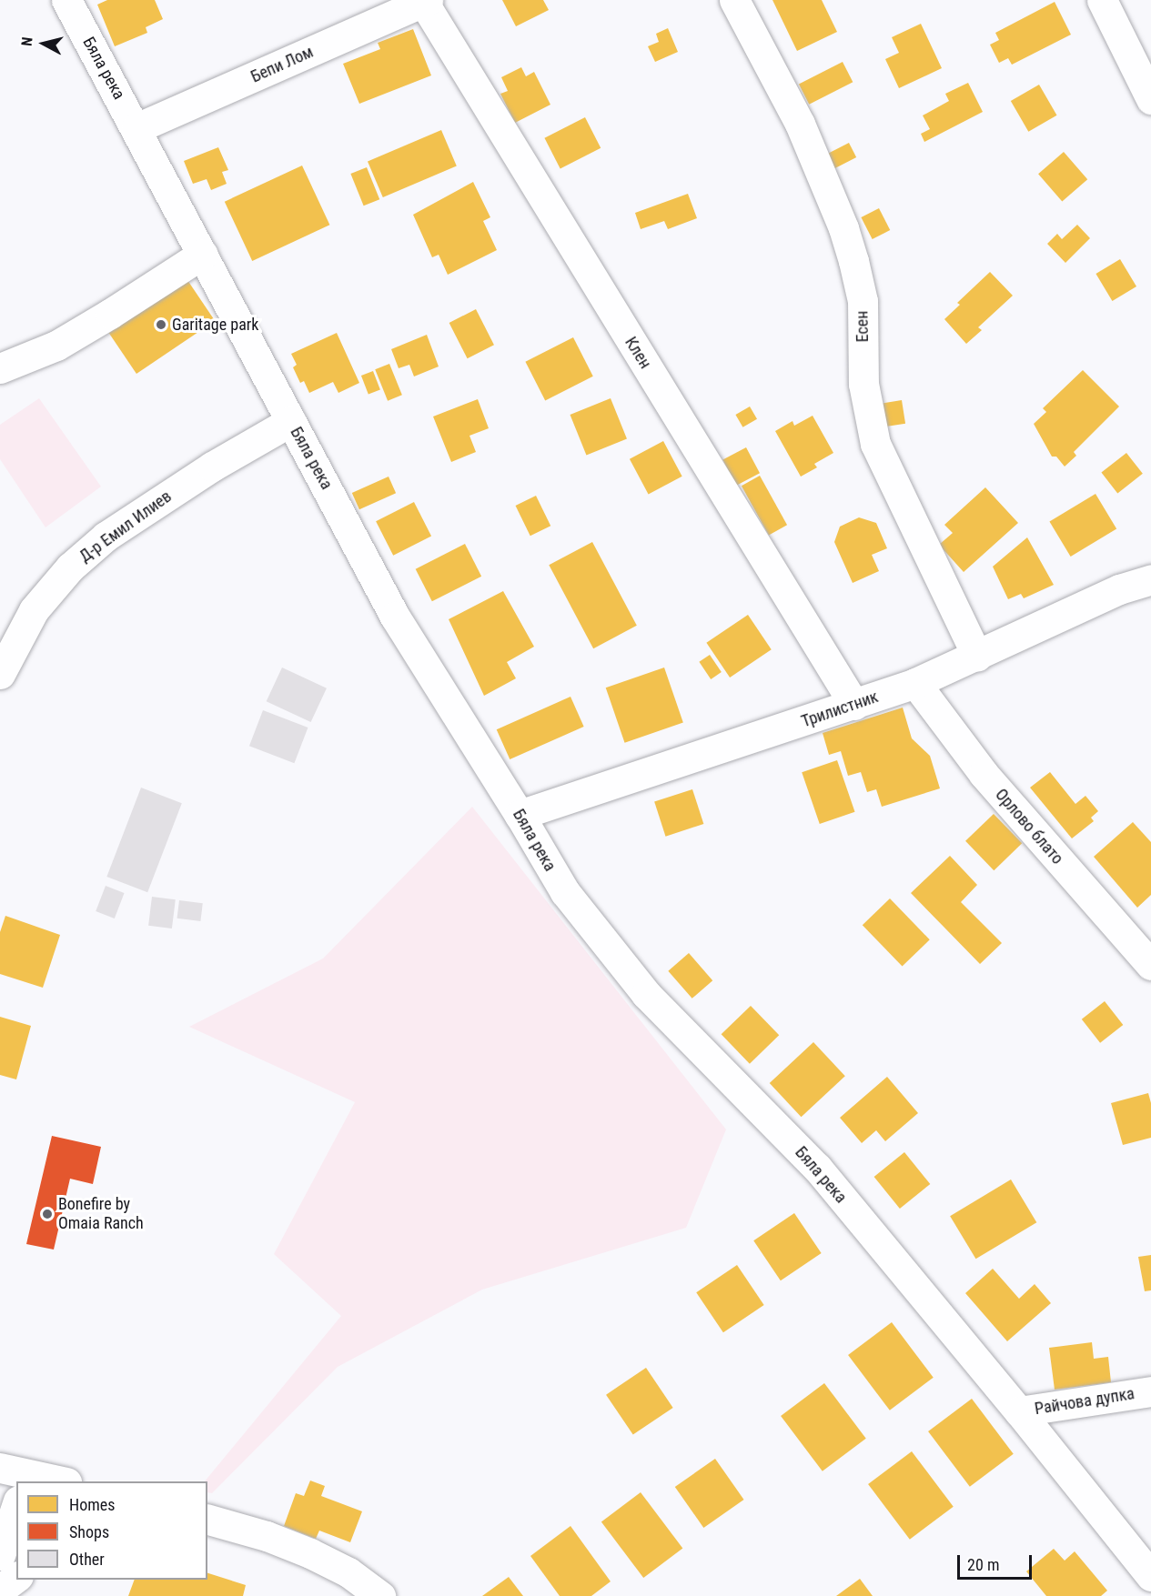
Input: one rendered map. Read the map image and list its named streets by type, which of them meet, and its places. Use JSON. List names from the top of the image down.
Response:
{
  "streets": {
    "street": [
      "Бепи Лом",
      "Бяла река",
      "Есен",
      "Клен",
      "Д-р Емил Илиев",
      "Трилистник",
      "Орлово блато",
      "Райчова дупка"
    ]
  },
  "crossings": [
    ["Бепи Лом", "Бяла река"],
    ["Бепи Лом", "Клен"],
    ["Бяла река", "Д-р Емил Илиев"],
    ["Бяла река", "Трилистник"],
    ["Бяла река", "Райчова дупка"],
    ["Есен", "Трилистник"],
    ["Клен", "Трилистник"],
    ["Трилистник", "Орлово блато"]
  ],
  "places": ["Garitage park", "Bonefire by Omaia Ranch"],
  "legend": ["Homes", "Shops", "Other"],
  "scale_bar": "20 m",
  "north": "left"
}
